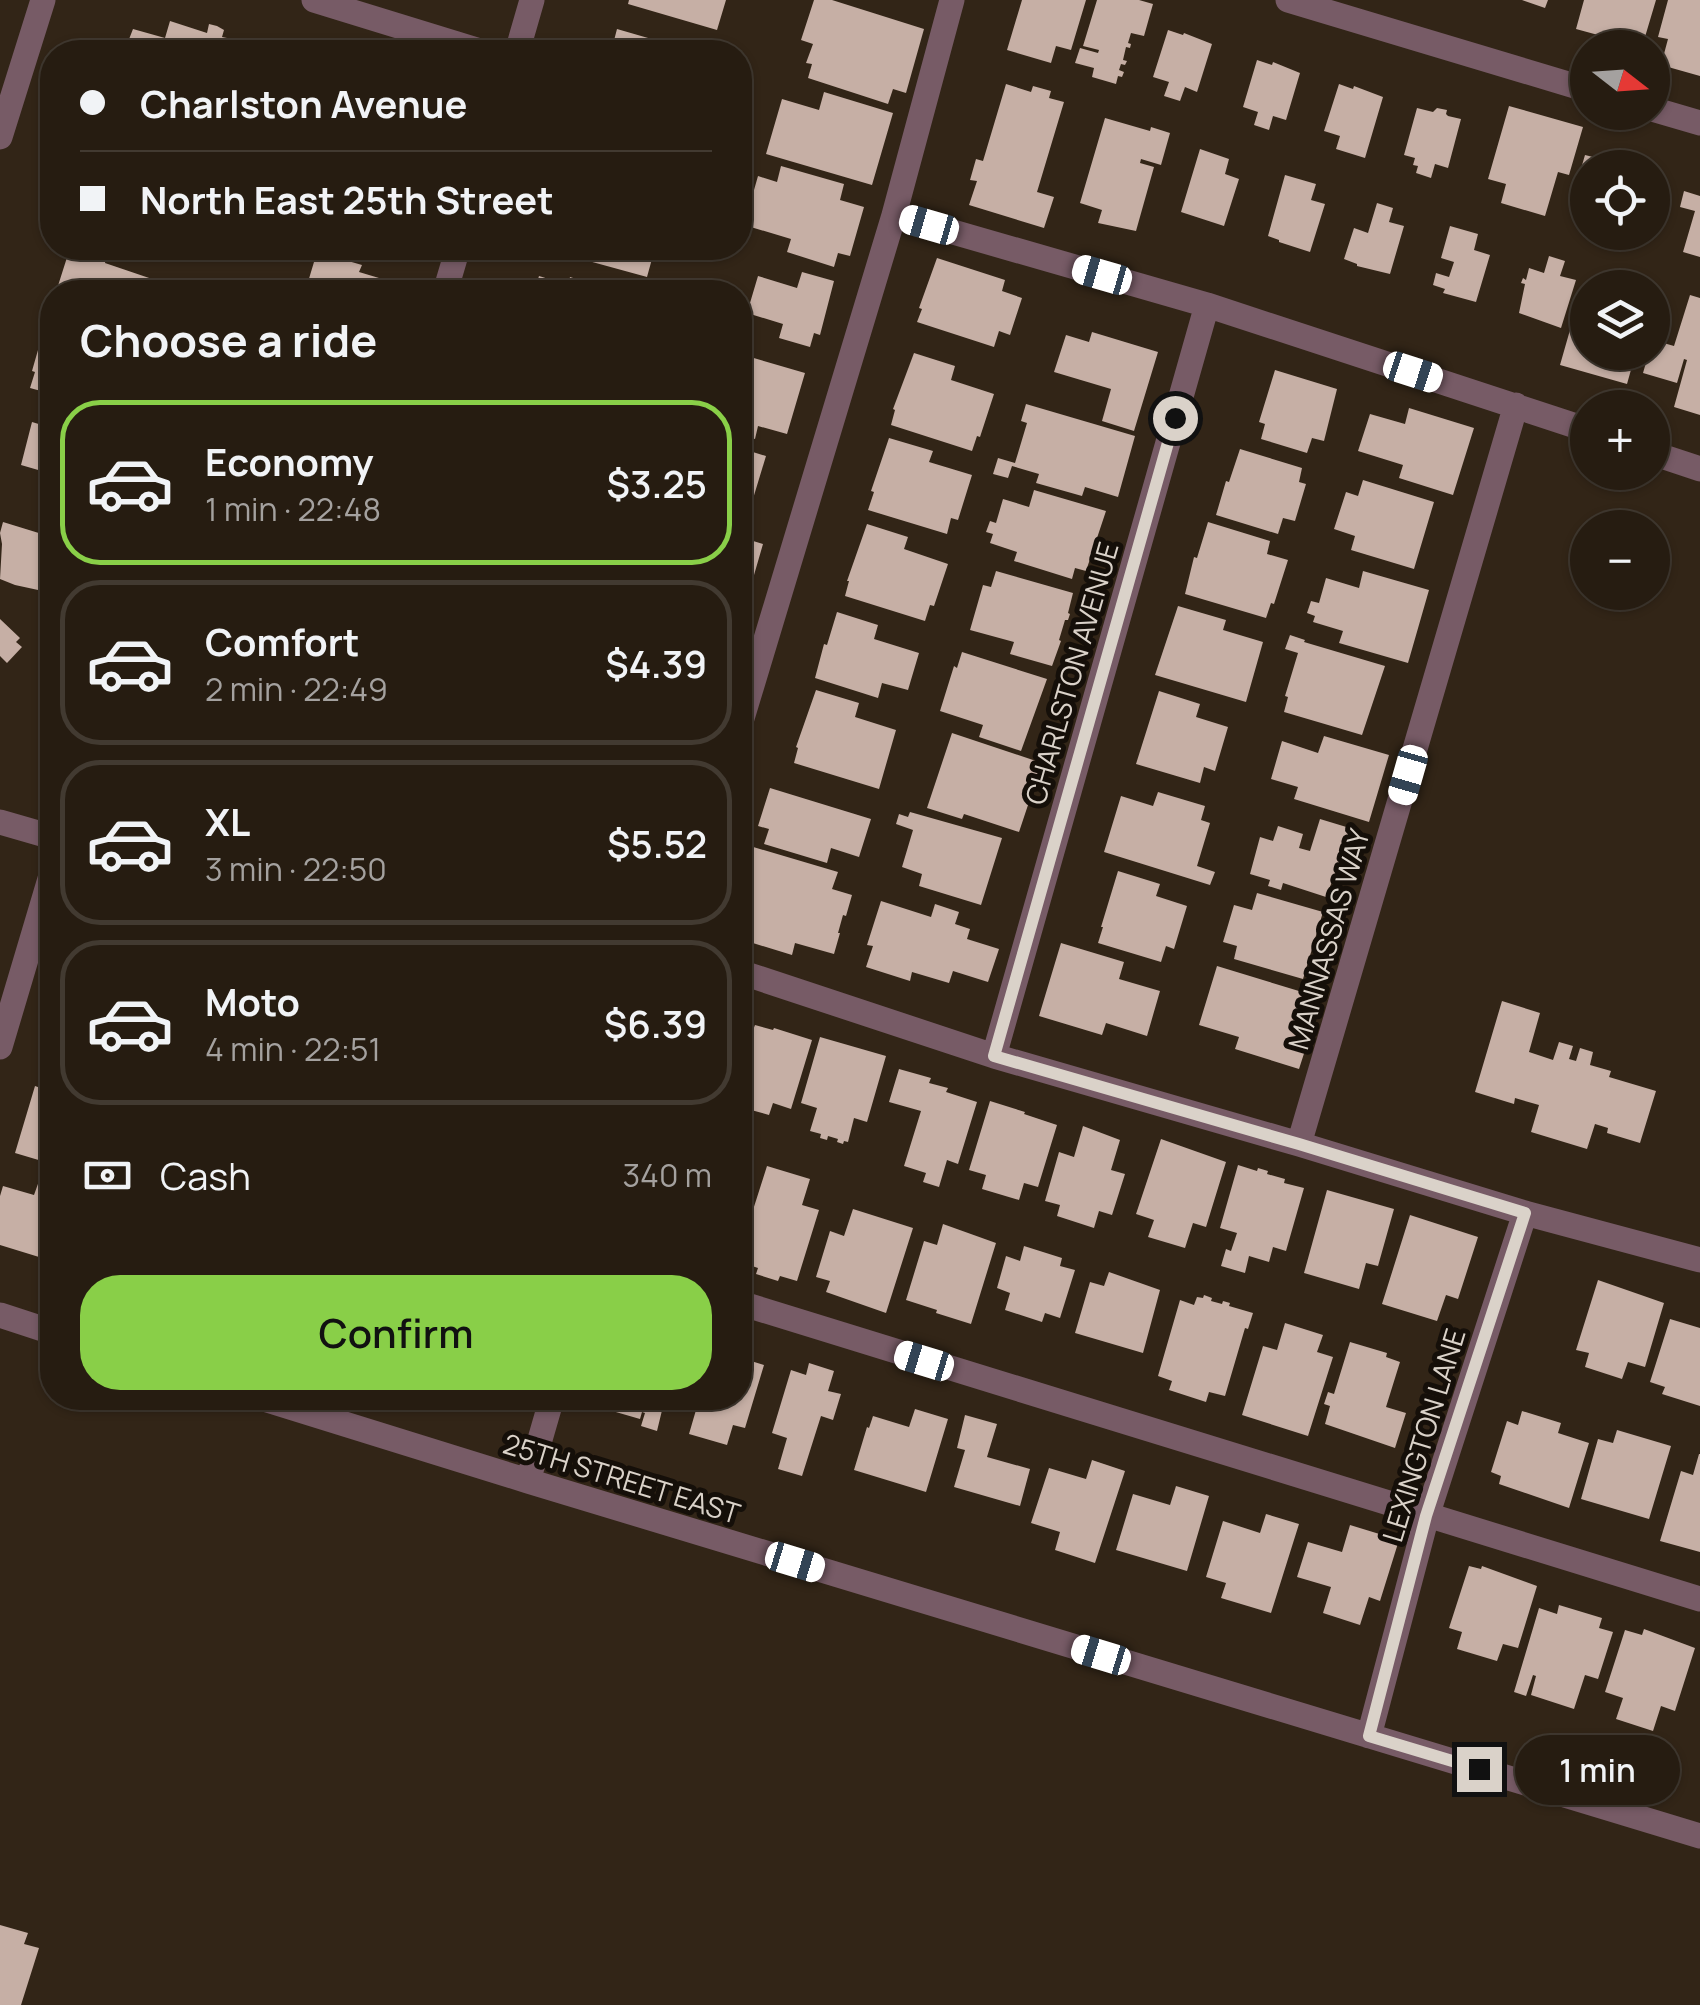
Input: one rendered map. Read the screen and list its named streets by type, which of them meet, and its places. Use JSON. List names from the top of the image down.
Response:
{
  "streets": {
    "street": [
      "CHARLSTON AVENUE",
      "MANNASSAS WAY",
      "LEXINGTON LANE",
      "25TH STREET EAST"
    ]
  },
  "crossings": [
    ["LEXINGTON LANE", "25TH STREET EAST"]
  ],
  "north": "right",
  "page": {
    "map_buttons": ["+", "−"],
    "banner": ["Charlston Avenue", "North East 25th Street"],
    "heading": "Choose a ride",
    "list": [
      {
        "name": "Economy",
        "note": "1 min · 22:48",
        "value": "$3.25"
      },
      {
        "name": "Comfort",
        "note": "2 min · 22:49",
        "value": "$4.39"
      },
      {
        "name": "XL",
        "note": "3 min · 22:50",
        "value": "$5.52"
      },
      {
        "name": "Moto",
        "note": "4 min · 22:51",
        "value": "$6.39"
      }
    ],
    "pay": ["Cash", "340 m"],
    "buttons": "Confirm",
    "bubble": "1 min"
  }
}
